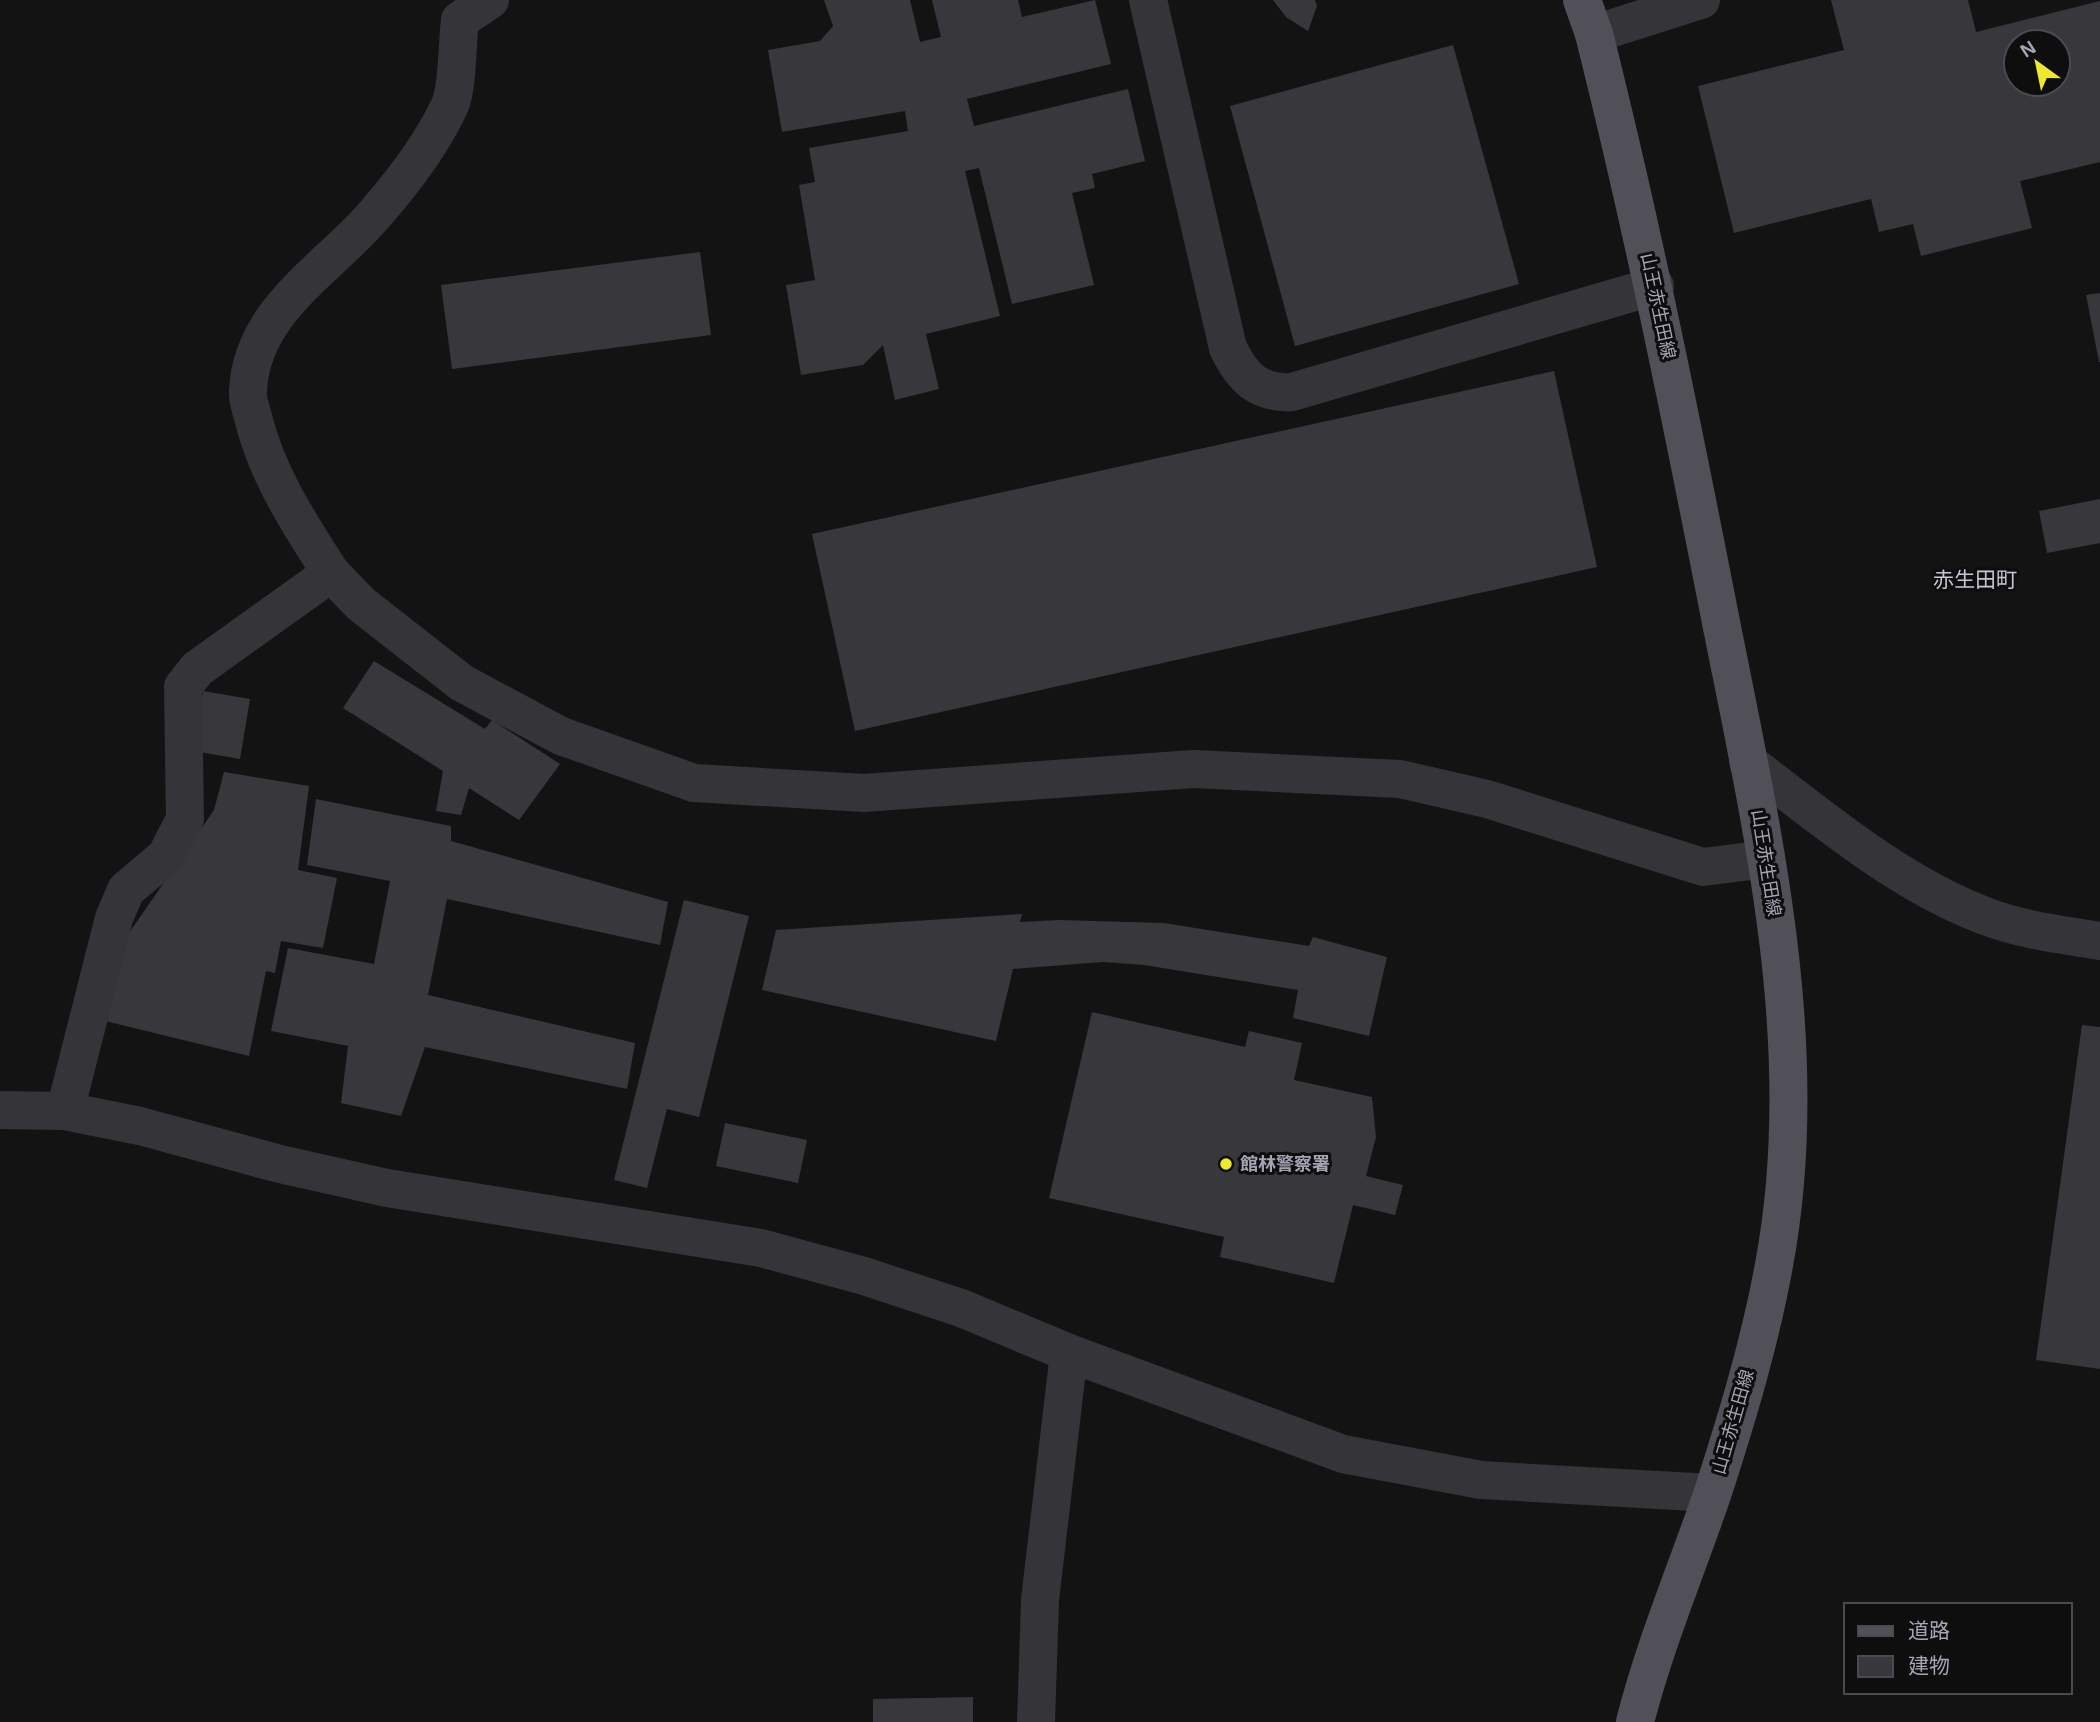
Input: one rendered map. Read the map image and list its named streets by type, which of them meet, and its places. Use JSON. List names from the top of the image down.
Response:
{
  "streets": {
    "main road": ["山王赤生田線"]
  },
  "districts": ["赤生田町"],
  "places": ["館林警察署"],
  "legend": ["道路", "建物"],
  "north": "top left"
}
